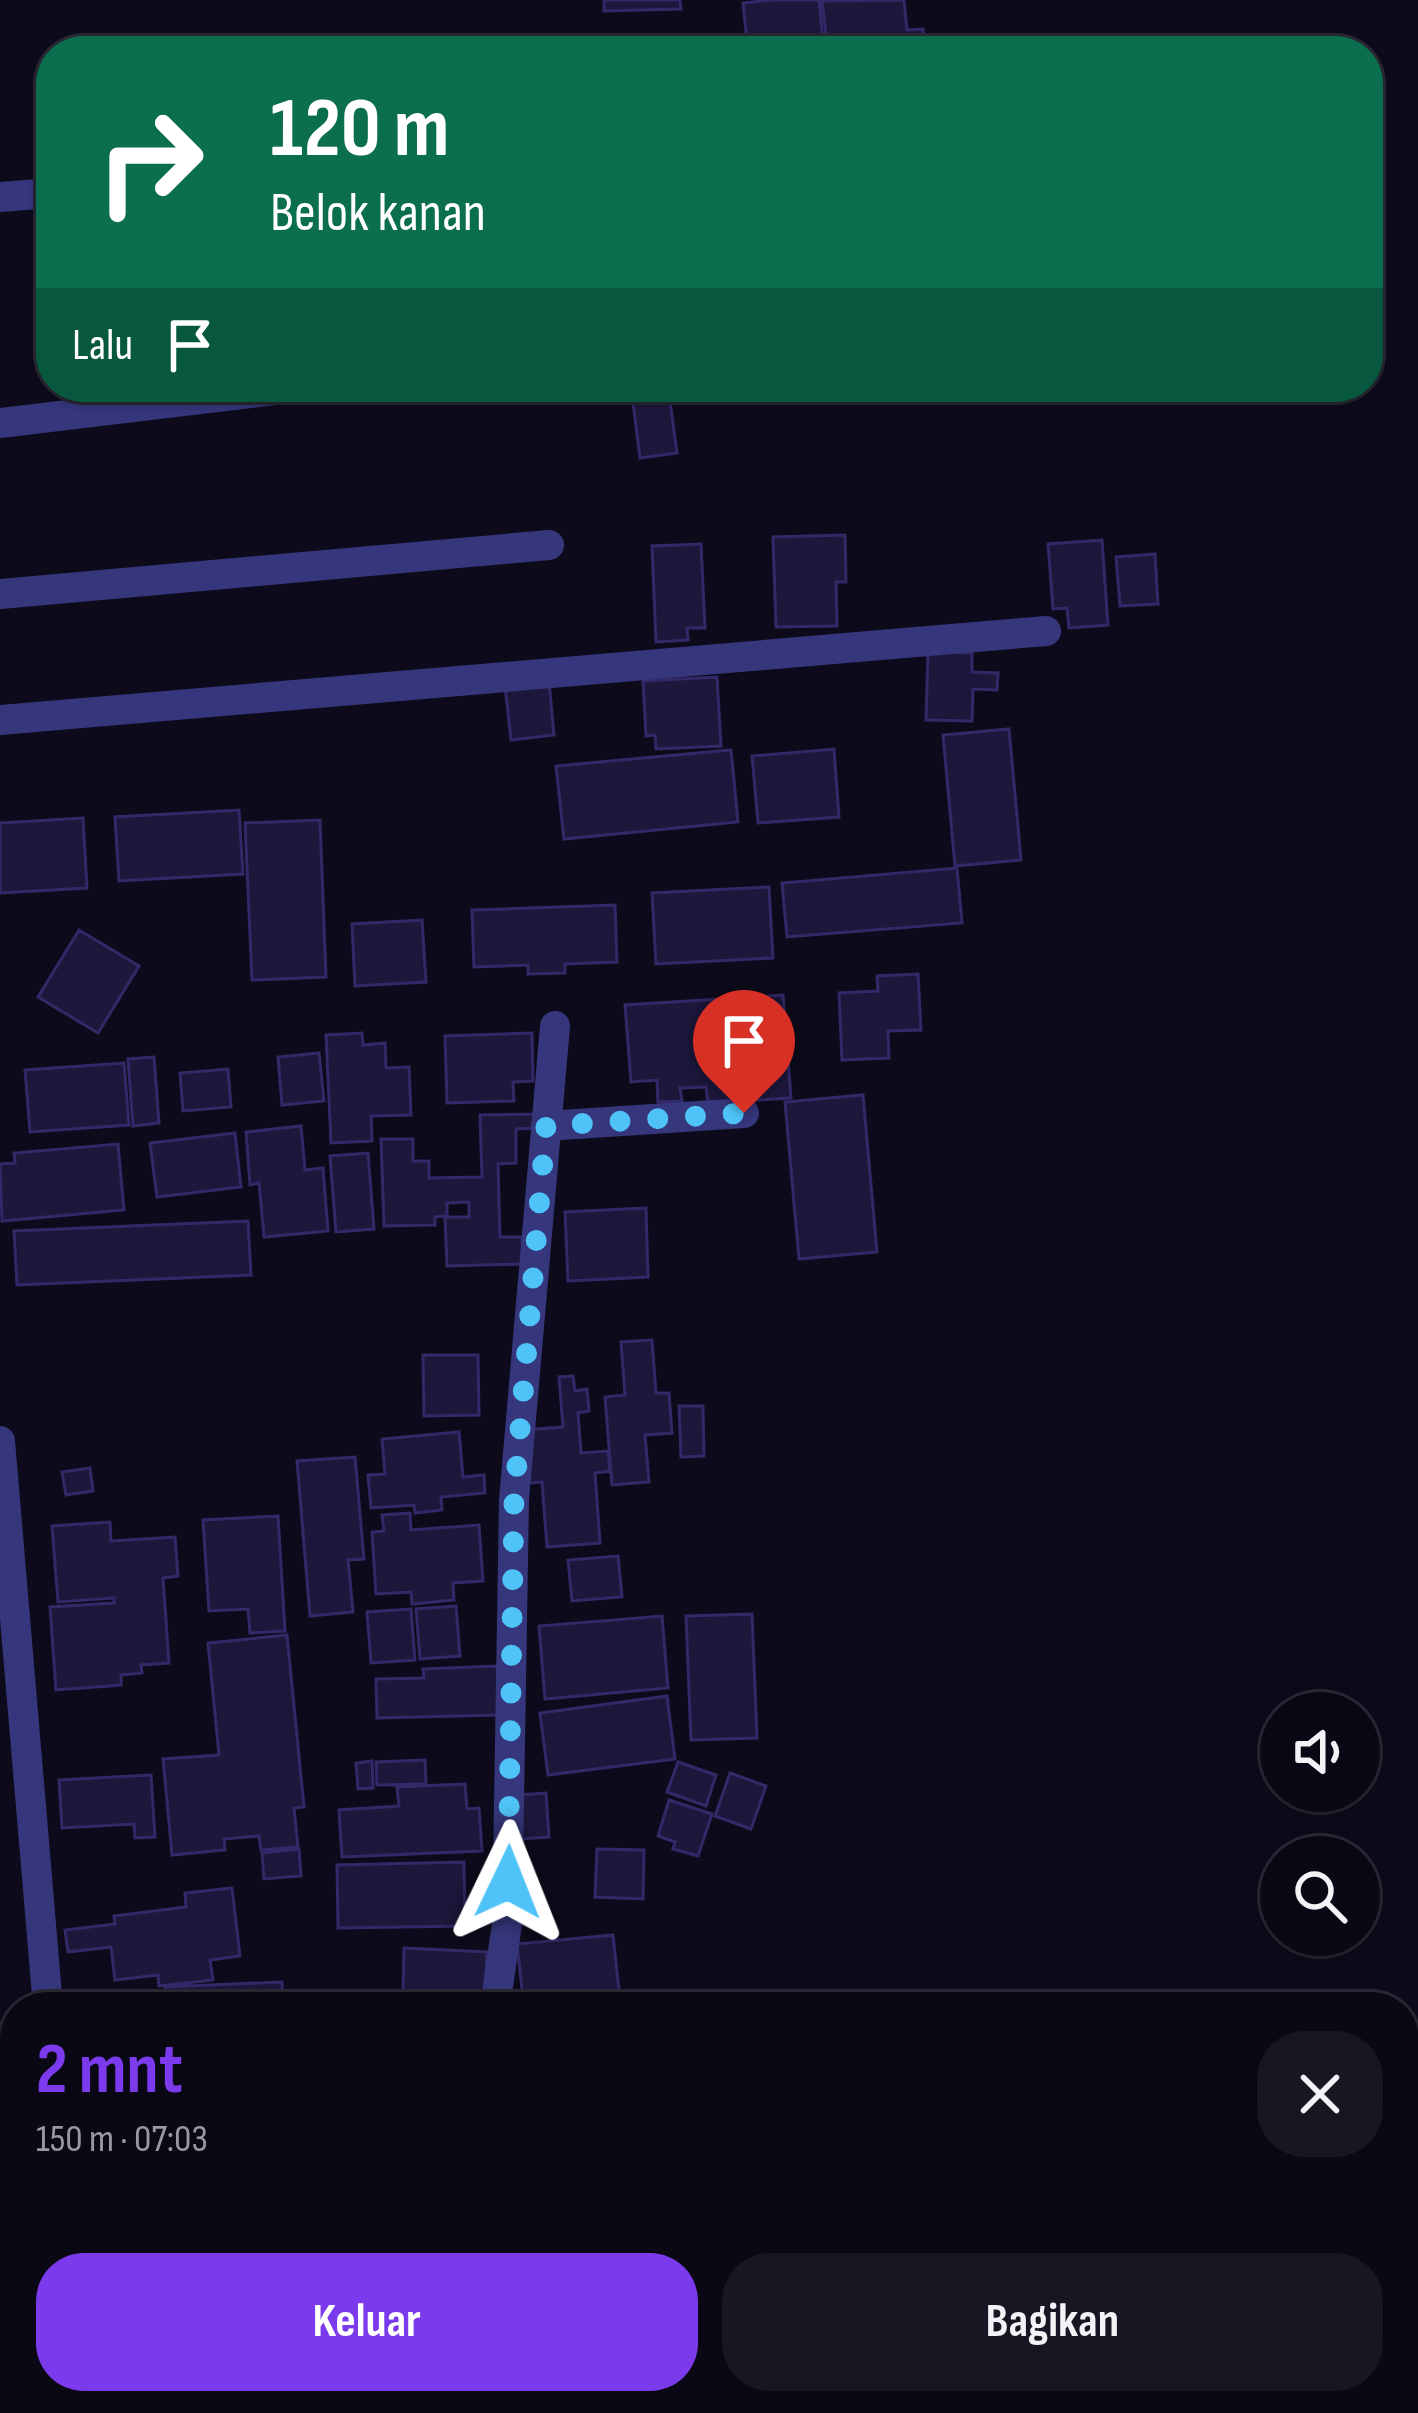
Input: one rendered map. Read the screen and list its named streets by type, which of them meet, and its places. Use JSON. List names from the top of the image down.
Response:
{
  "page": {
    "turn": ["120 m", "Belok kanan"],
    "then": "Lalu",
    "heading": ["2 mnt", "150 m · 07:03"],
    "buttons": ["Keluar", "Bagikan"]
  }
}
